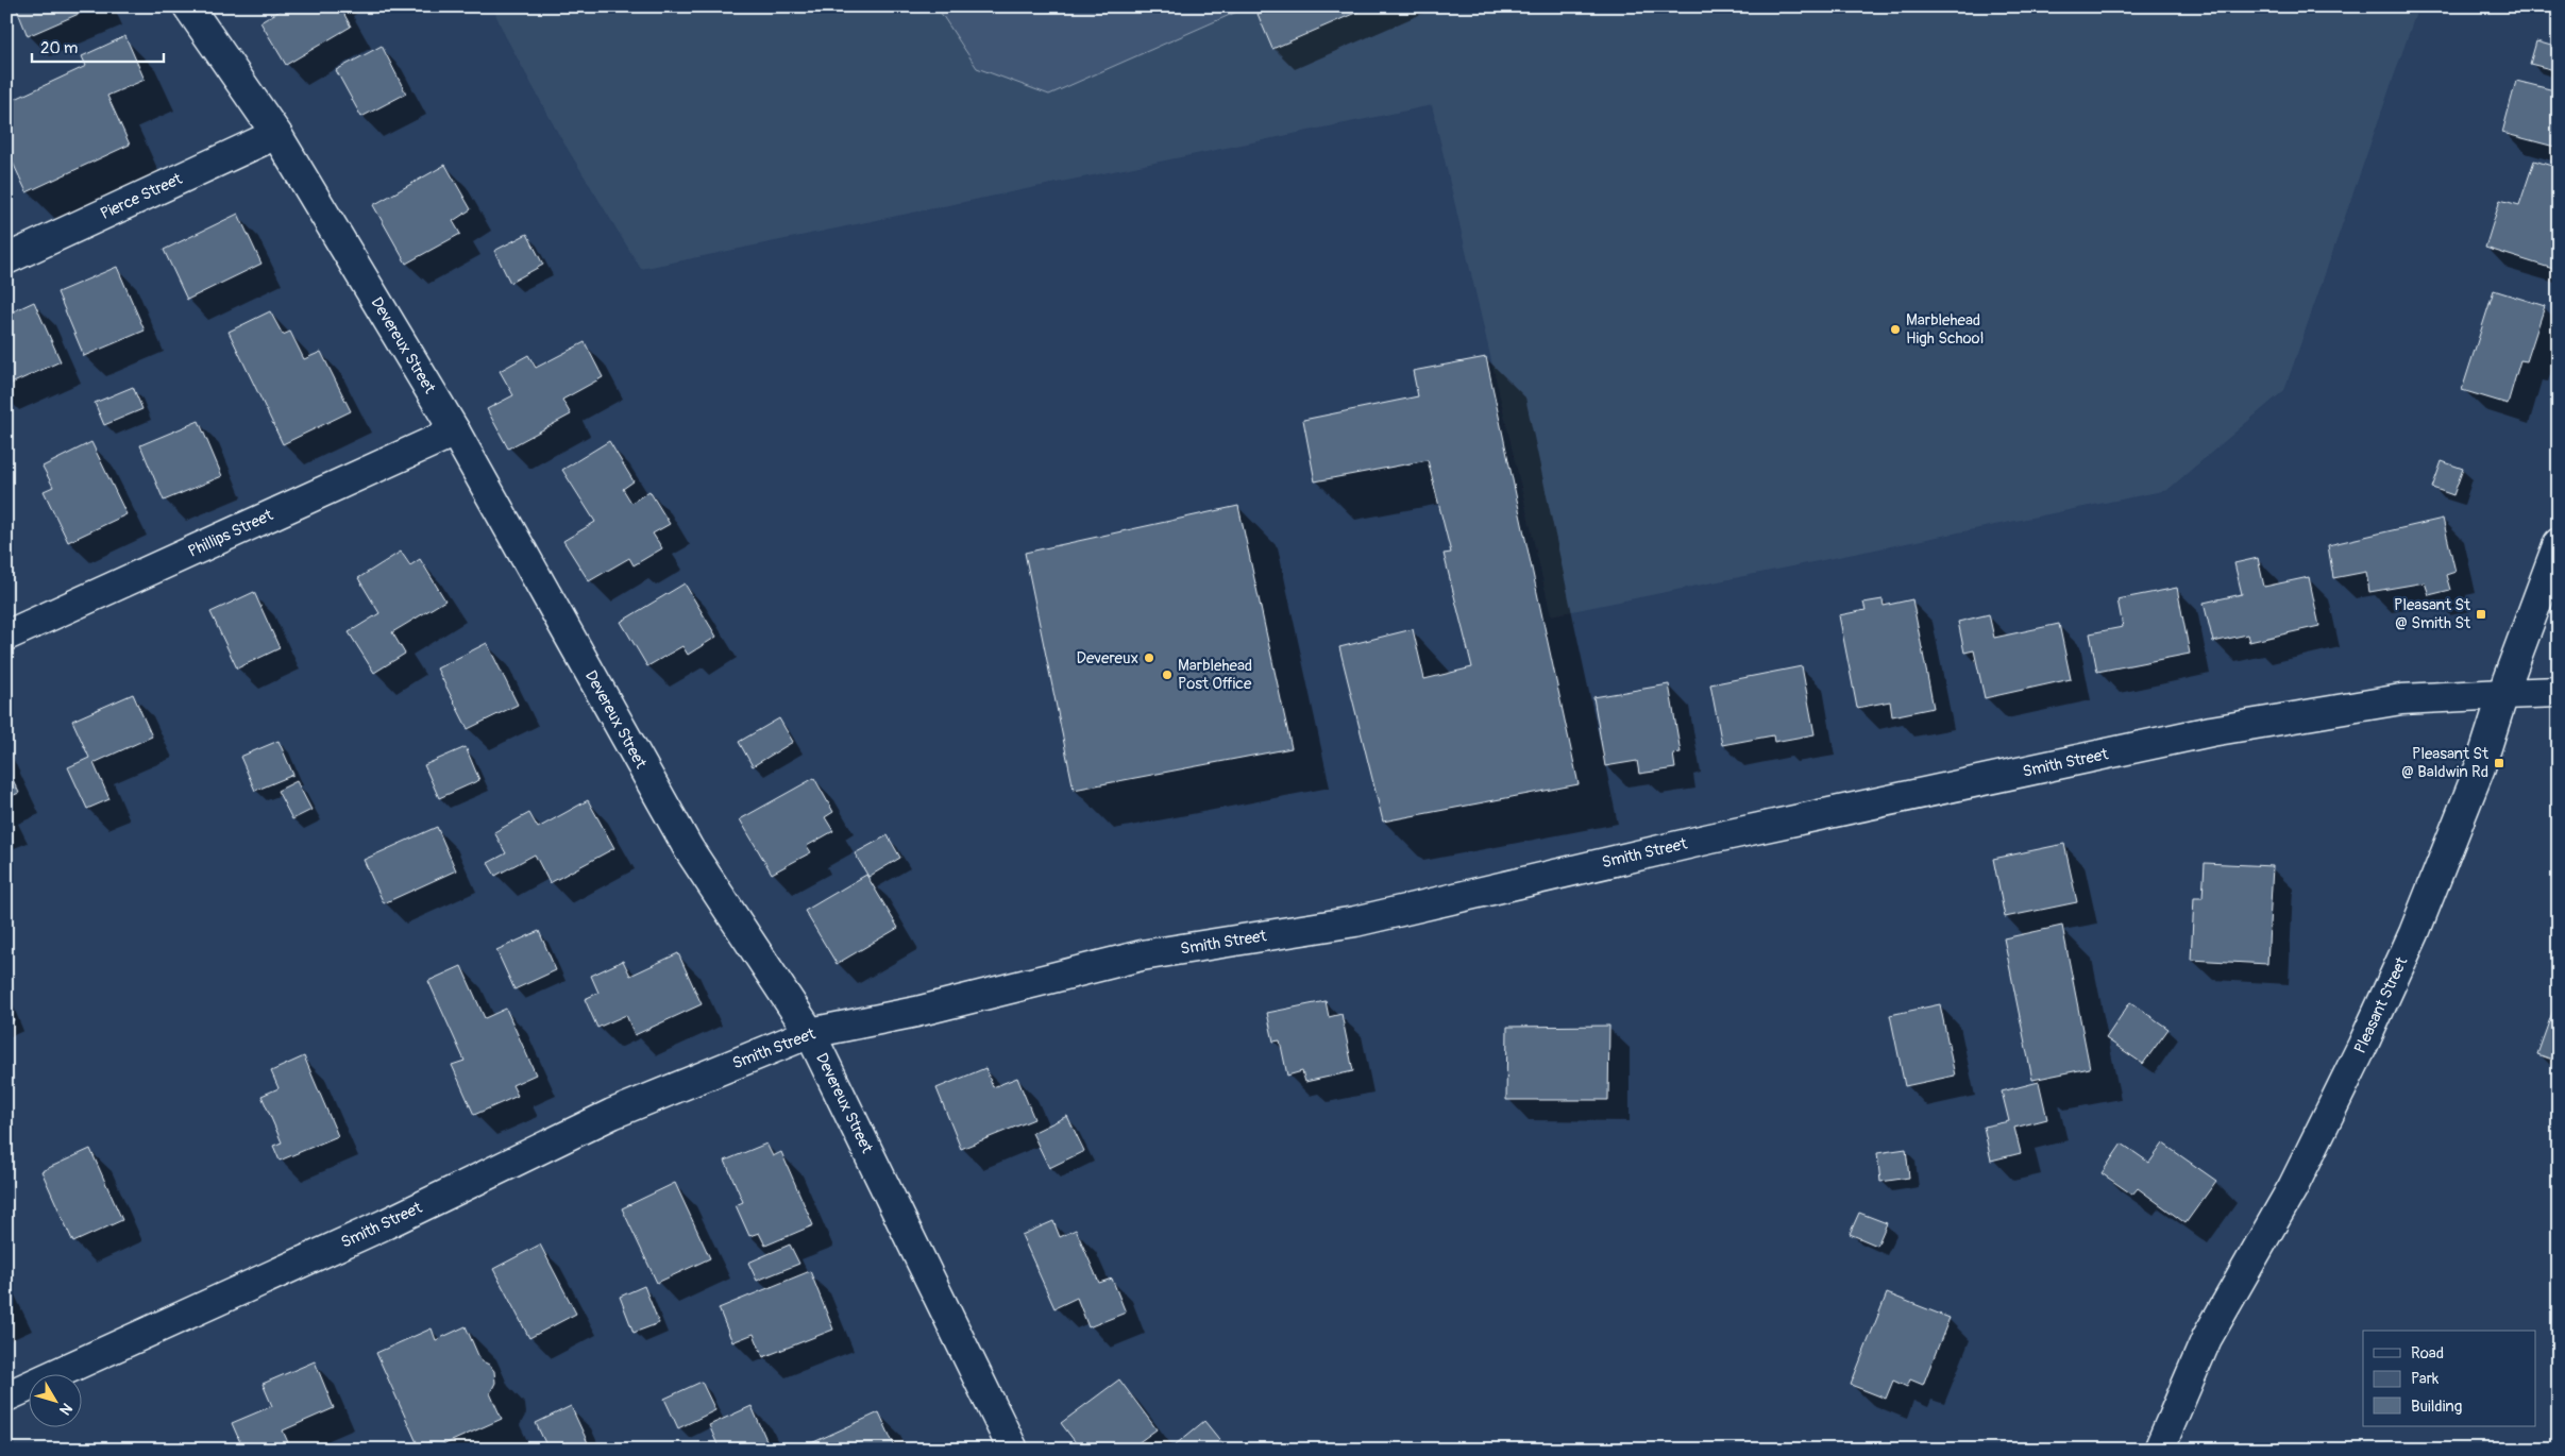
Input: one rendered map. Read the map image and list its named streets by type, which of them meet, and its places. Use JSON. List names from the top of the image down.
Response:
{
  "streets": {
    "street": [
      "Pierce Street",
      "Devereux Street",
      "Phillips Street",
      "Smith Street",
      "Pleasant Street"
    ]
  },
  "crossings": [
    ["Pierce Street", "Devereux Street"],
    ["Devereux Street", "Phillips Street"],
    ["Devereux Street", "Smith Street"],
    ["Smith Street", "Pleasant Street"]
  ],
  "places": {
    "other": ["Marblehead High School", "Devereux", "Marblehead Post Office"],
    "transit": ["Pleasant St @ Smith St", "Pleasant St @ Baldwin Rd"]
  },
  "legend": ["Road", "Park", "Building"],
  "scale_bar": "20 m",
  "north": "bottom right"
}
